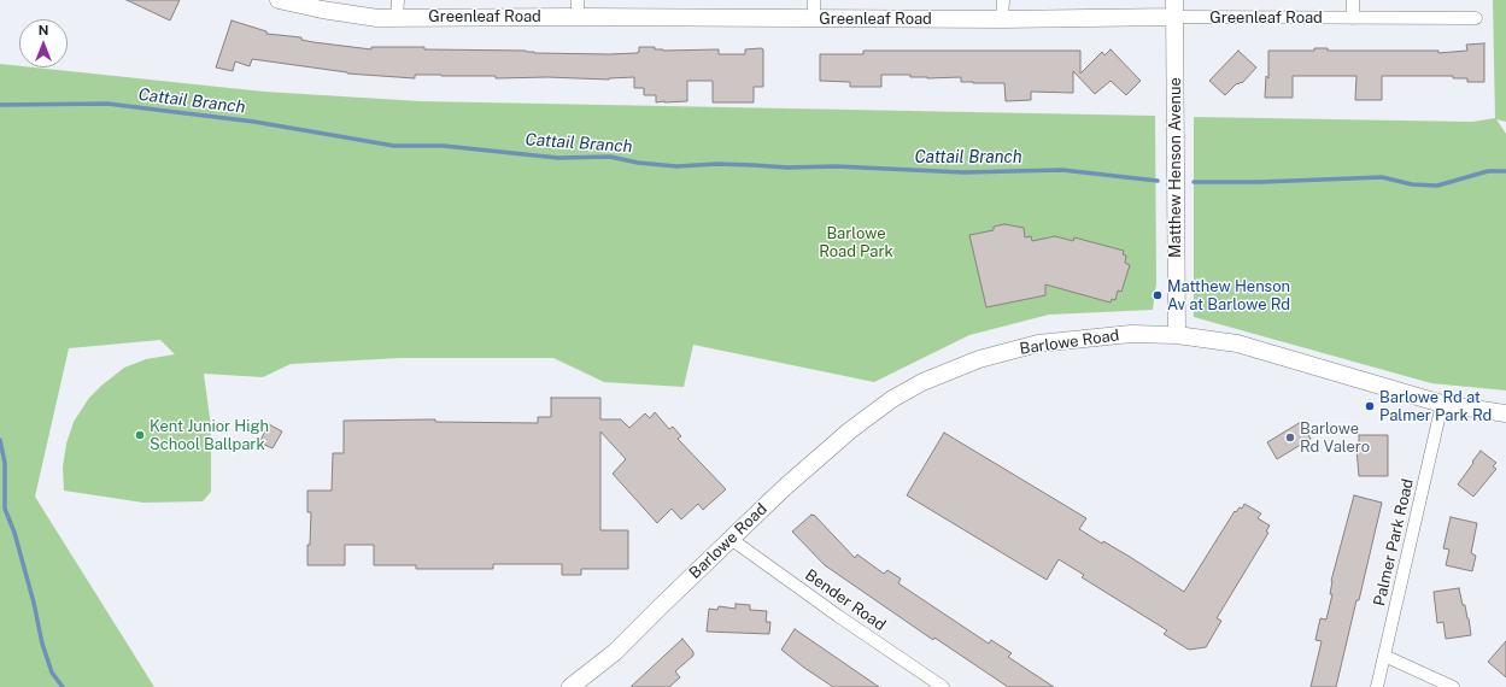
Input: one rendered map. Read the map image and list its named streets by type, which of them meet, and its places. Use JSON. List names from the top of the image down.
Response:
{
  "streets": {
    "street": [
      "Greenleaf Road",
      "Matthew Henson Avenue",
      "Barlowe Road",
      "Palmer Park Road",
      "Bender Road"
    ]
  },
  "crossings": [
    ["Greenleaf Road", "Matthew Henson Avenue"],
    ["Matthew Henson Avenue", "Barlowe Road"],
    ["Barlowe Road", "Palmer Park Road"],
    ["Barlowe Road", "Bender Road"]
  ],
  "water": ["Cattail Branch"],
  "parks": ["Barlowe Road Park"],
  "places": [
    "Matthew Henson Av at Barlowe Rd",
    "Barlowe Rd at Palmer Park Rd",
    "Kent Junior High School Ballpark",
    "Barlowe Rd Valero"
  ],
  "north": "top"
}
